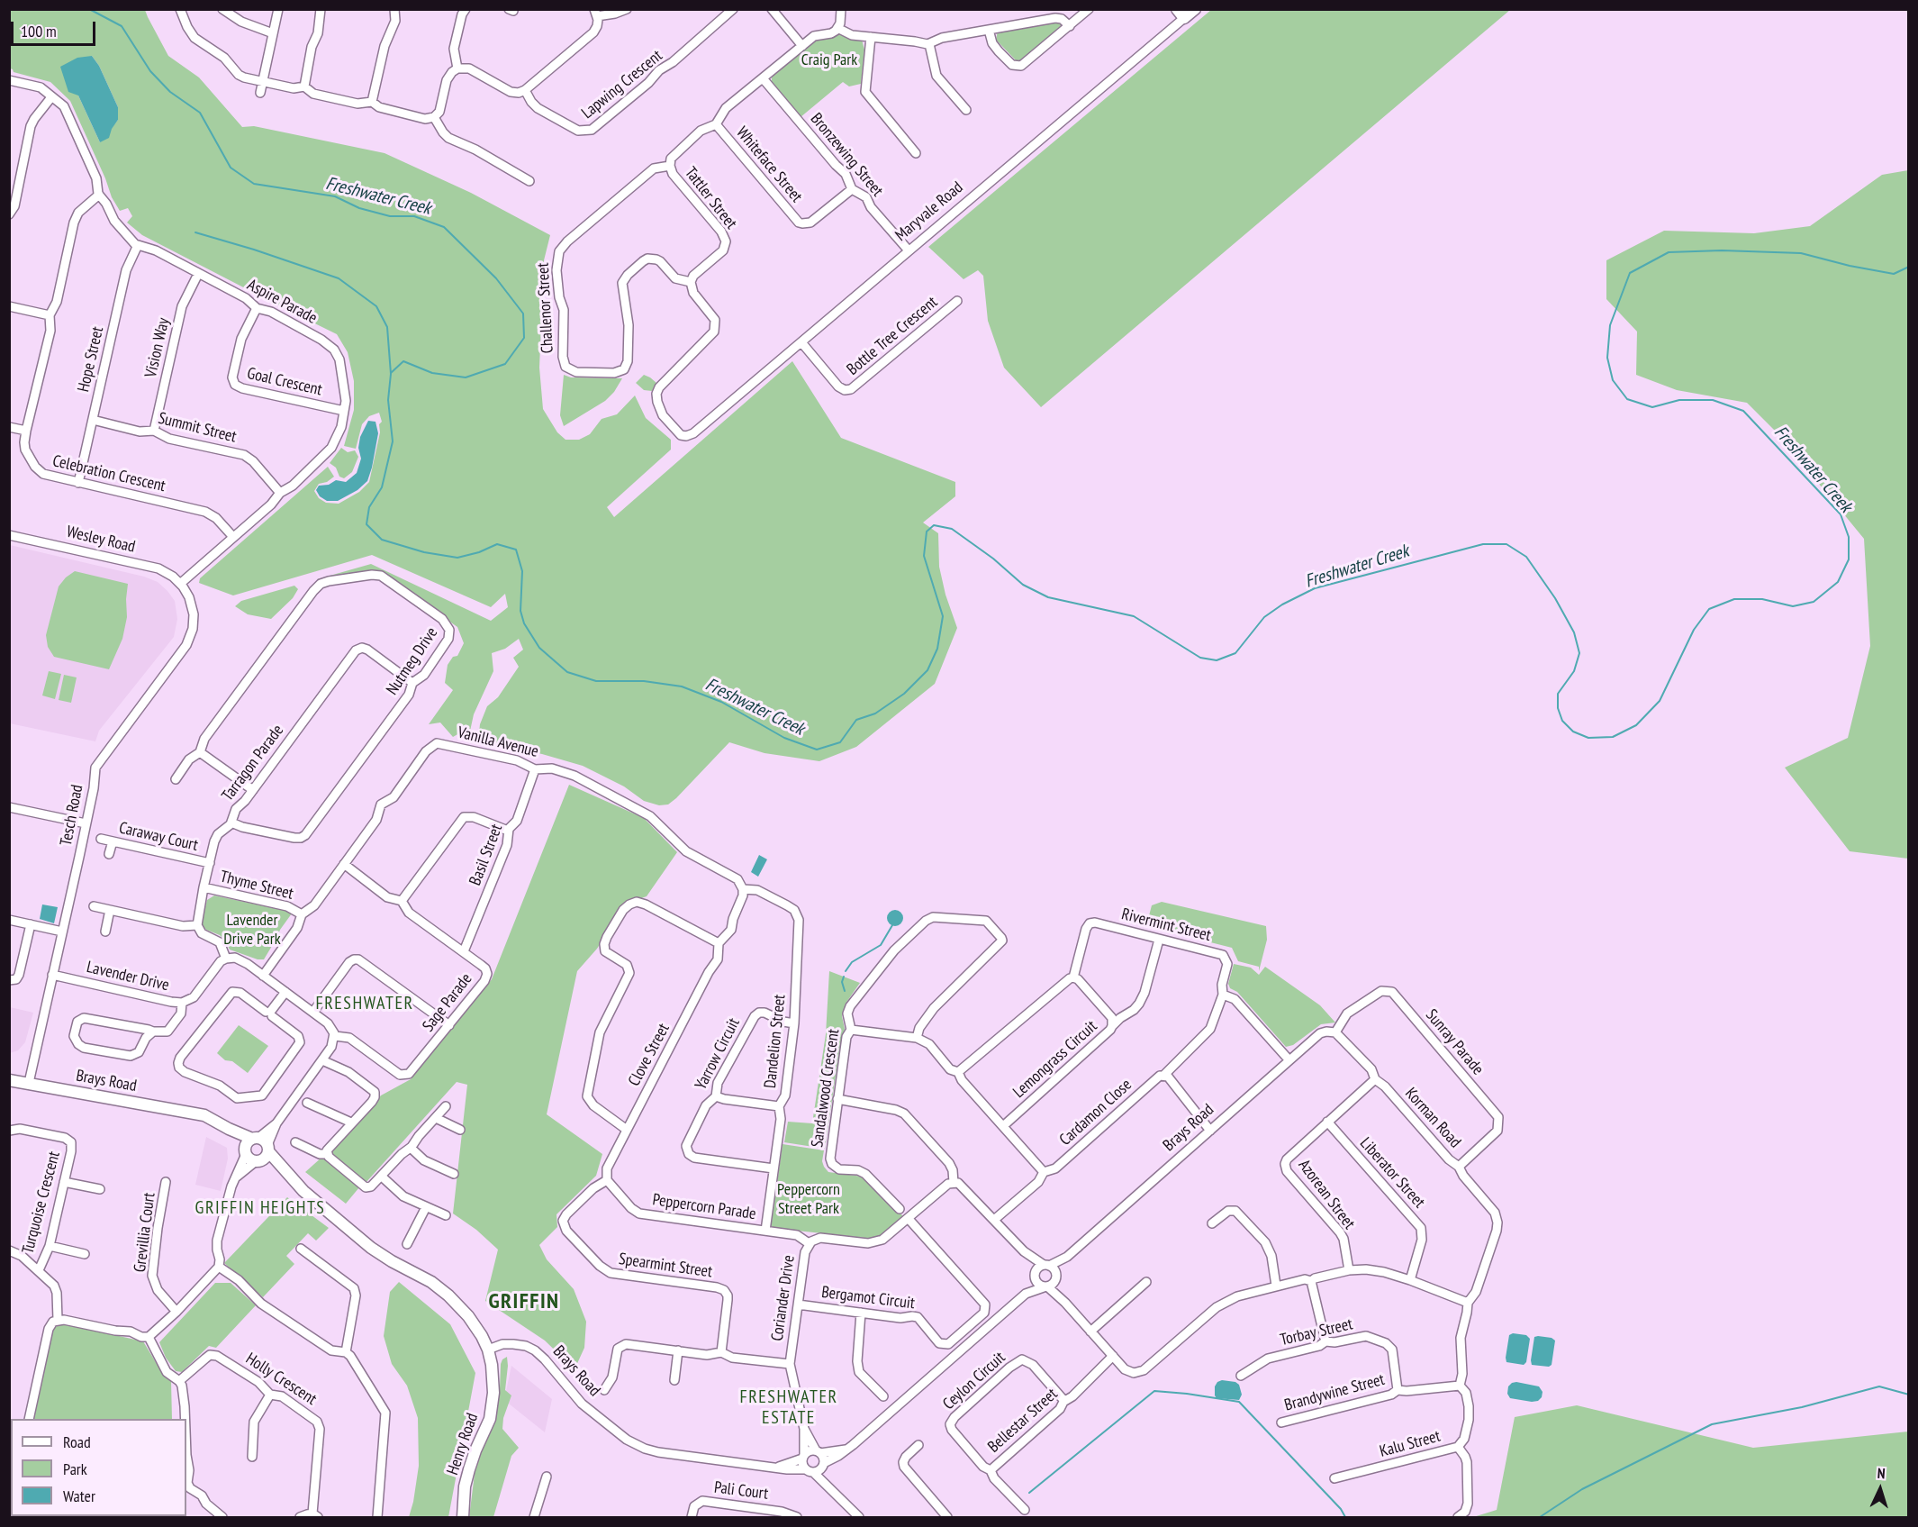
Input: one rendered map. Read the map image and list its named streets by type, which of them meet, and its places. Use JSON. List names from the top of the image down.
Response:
{
  "streets": {
    "main road": ["Brays Road", "Henry Road"],
    "street": [
      "Lapwing Crescent",
      "Bronzewing Street",
      "Whiteface Street",
      "Tattler Street",
      "Maryvale Road",
      "Aspire Parade",
      "Challenor Street",
      "Bottle Tree Crescent",
      "Vision Way",
      "Hope Street",
      "Goal Crescent",
      "Summit Street",
      "Celebration Crescent",
      "Wesley Road",
      "Nutmeg Drive",
      "Vanilla Avenue",
      "Tarragon Parade",
      "Tesch Road",
      "Caraway Court",
      "Basil Street",
      "Thyme Street",
      "Rivermint Street",
      "Lavender Drive",
      "Sage Parade",
      "Dandelion Street",
      "Sunray Parade",
      "Yarrow Circuit",
      "Clove Street",
      "Lemongrass Circuit",
      "Sandalwood Crescent",
      "Cardamon Close",
      "Korman Road",
      "Liberator Street",
      "Azorean Street",
      "Turquoise Crescent",
      "Peppercorn Parade",
      "Grevillia Court",
      "Spearmint Street",
      "Coriander Drive",
      "Bergamot Circuit",
      "Torbay Street",
      "Holly Crescent",
      "Ceylon Circuit",
      "Brandywine Street",
      "Bellestar Street",
      "Kalu Street",
      "Pali Court"
    ]
  },
  "crossings": [
    ["Bronzewing Street", "Whiteface Street"],
    ["Bronzewing Street", "Tattler Street"],
    ["Bronzewing Street", "Maryvale Road"],
    ["Whiteface Street", "Tattler Street"],
    ["Tattler Street", "Maryvale Road"],
    ["Tattler Street", "Challenor Street"],
    ["Maryvale Road", "Challenor Street"],
    ["Maryvale Road", "Bottle Tree Crescent"],
    ["Aspire Parade", "Vision Way"],
    ["Aspire Parade", "Hope Street"],
    ["Aspire Parade", "Goal Crescent"],
    ["Aspire Parade", "Summit Street"],
    ["Aspire Parade", "Celebration Crescent"],
    ["Aspire Parade", "Wesley Road"],
    ["Aspire Parade", "Tesch Road"],
    ["Vision Way", "Summit Street"],
    ["Hope Street", "Summit Street"],
    ["Hope Street", "Celebration Crescent"],
    ["Wesley Road", "Tesch Road"],
    ["Nutmeg Drive", "Tarragon Parade"],
    ["Vanilla Avenue", "Basil Street"],
    ["Vanilla Avenue", "Thyme Street"],
    ["Vanilla Avenue", "Sage Parade"],
    ["Vanilla Avenue", "Dandelion Street"],
    ["Vanilla Avenue", "Clove Street"],
    ["Tarragon Parade", "Caraway Court"],
    ["Tarragon Parade", "Thyme Street"],
    ["Tesch Road", "Lavender Drive"],
    ["Tesch Road", "Brays Road"],
    ["Basil Street", "Sage Parade"],
    ["Rivermint Street", "Lemongrass Circuit"],
    ["Rivermint Street", "Cardamon Close"],
    ["Dandelion Street", "Yarrow Circuit"],
    ["Dandelion Street", "Clove Street"],
    ["Dandelion Street", "Peppercorn Parade"],
    ["Sunray Parade", "Brays Road"],
    ["Sunray Parade", "Korman Road"],
    ["Clove Street", "Peppercorn Parade"],
    ["Clove Street", "Spearmint Street"],
    ["Brays Road", "Korman Road"],
    ["Brays Road", "Coriander Drive"],
    ["Brays Road", "Henry Road"],
    ["Korman Road", "Azorean Street"],
    ["Korman Road", "Kalu Street"],
    ["Liberator Street", "Azorean Street"],
    ["Peppercorn Parade", "Spearmint Street"],
    ["Peppercorn Parade", "Coriander Drive"],
    ["Coriander Drive", "Bergamot Circuit"],
    ["Torbay Street", "Brandywine Street"],
    ["Ceylon Circuit", "Bellestar Street"],
    ["Brandywine Street", "Kalu Street"]
  ],
  "districts": [
    "FRESHWATER",
    "GRIFFIN HEIGHTS",
    "GRIFFIN",
    "FRESHWATER ESTATE"
  ],
  "water": ["Freshwater Creek"],
  "parks": ["Craig Park", "Lavender Drive Park", "Peppercorn Street Park"],
  "legend": ["Road", "Park", "Water"],
  "scale_bar": "100 m",
  "north": "top"
}
